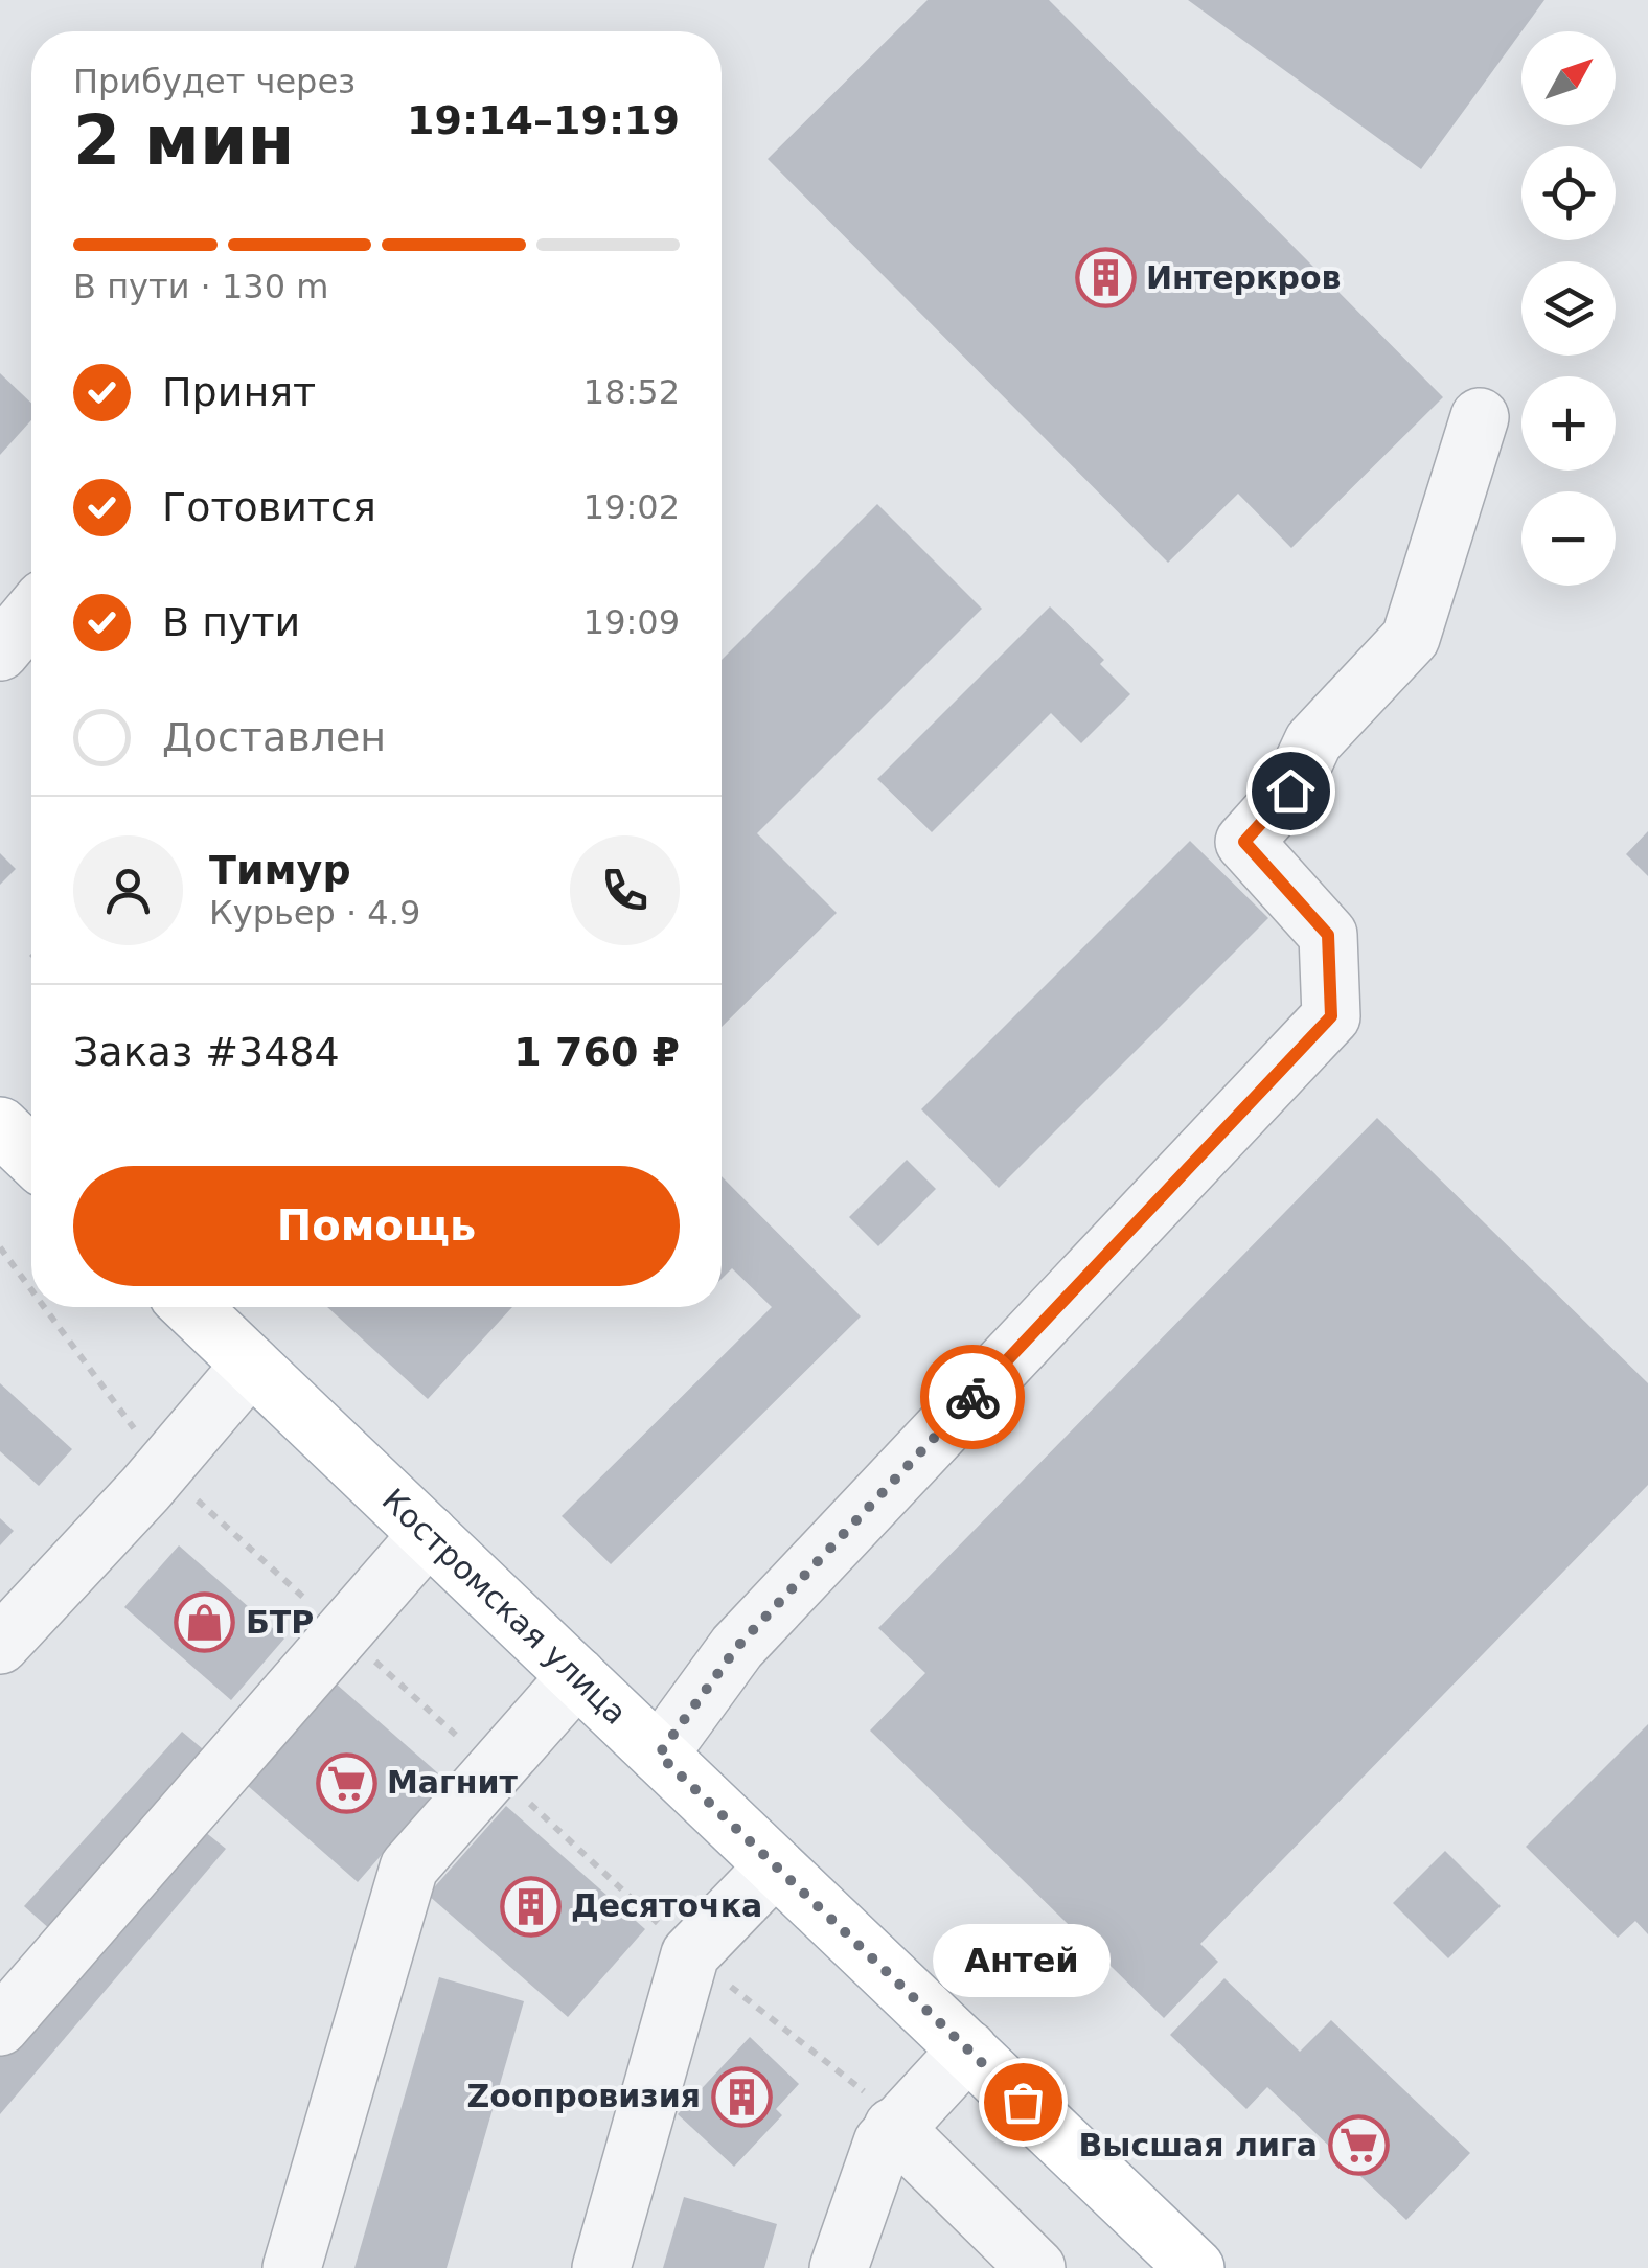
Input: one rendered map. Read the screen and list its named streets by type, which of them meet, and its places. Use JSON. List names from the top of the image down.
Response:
{
  "streets": {
    "main road": ["Костромская улица"]
  },
  "places": {
    "building": ["Интеркров", "Десяточка", "Zоопровизия"],
    "shop": ["БТР"],
    "supermarket": ["Магнит", "Высшая лига"],
    "other": ["Антей"]
  },
  "north": "top right",
  "page": {
    "map_buttons": ["+", "−"],
    "heading": ["2 мин", "Прибудет через", "19:14–19:19"],
    "panel": [
      "Тимур",
      "Курьер · 4.9",
      "Заказ #3484",
      "1 760 ₽"
    ],
    "bar": "В пути · 130 m",
    "list": [
      ["Принят", "18:52"],
      ["Готовится", "19:02"],
      ["В пути", "19:09"],
      "Доставлен"
    ],
    "buttons": "Помощь",
    "bubble": "Антей"
  }
}
